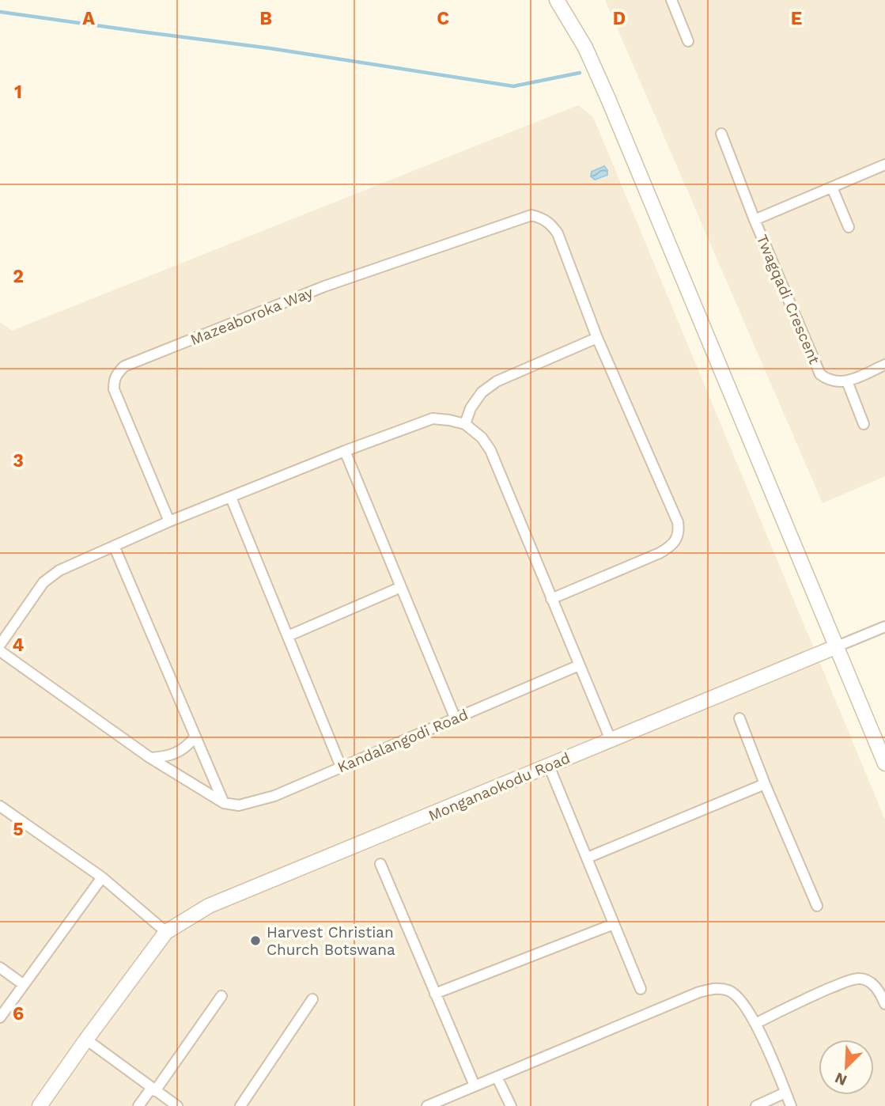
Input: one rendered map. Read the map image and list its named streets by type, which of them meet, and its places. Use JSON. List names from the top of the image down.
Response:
{
  "streets": {
    "street": [
      "Twagqadi Crescent",
      "Mazeaboroka Way",
      "Kandalangodi Road",
      "Monganaokodu Road"
    ]
  },
  "places": ["Harvest Christian Church Botswana"],
  "north": "bottom left",
  "grid": {
    "columns": [
      "A",
      "B",
      "C",
      "D",
      "E"
    ],
    "rows": [
      "1",
      "2",
      "3",
      "4",
      "5",
      "6"
    ]
  }
}
